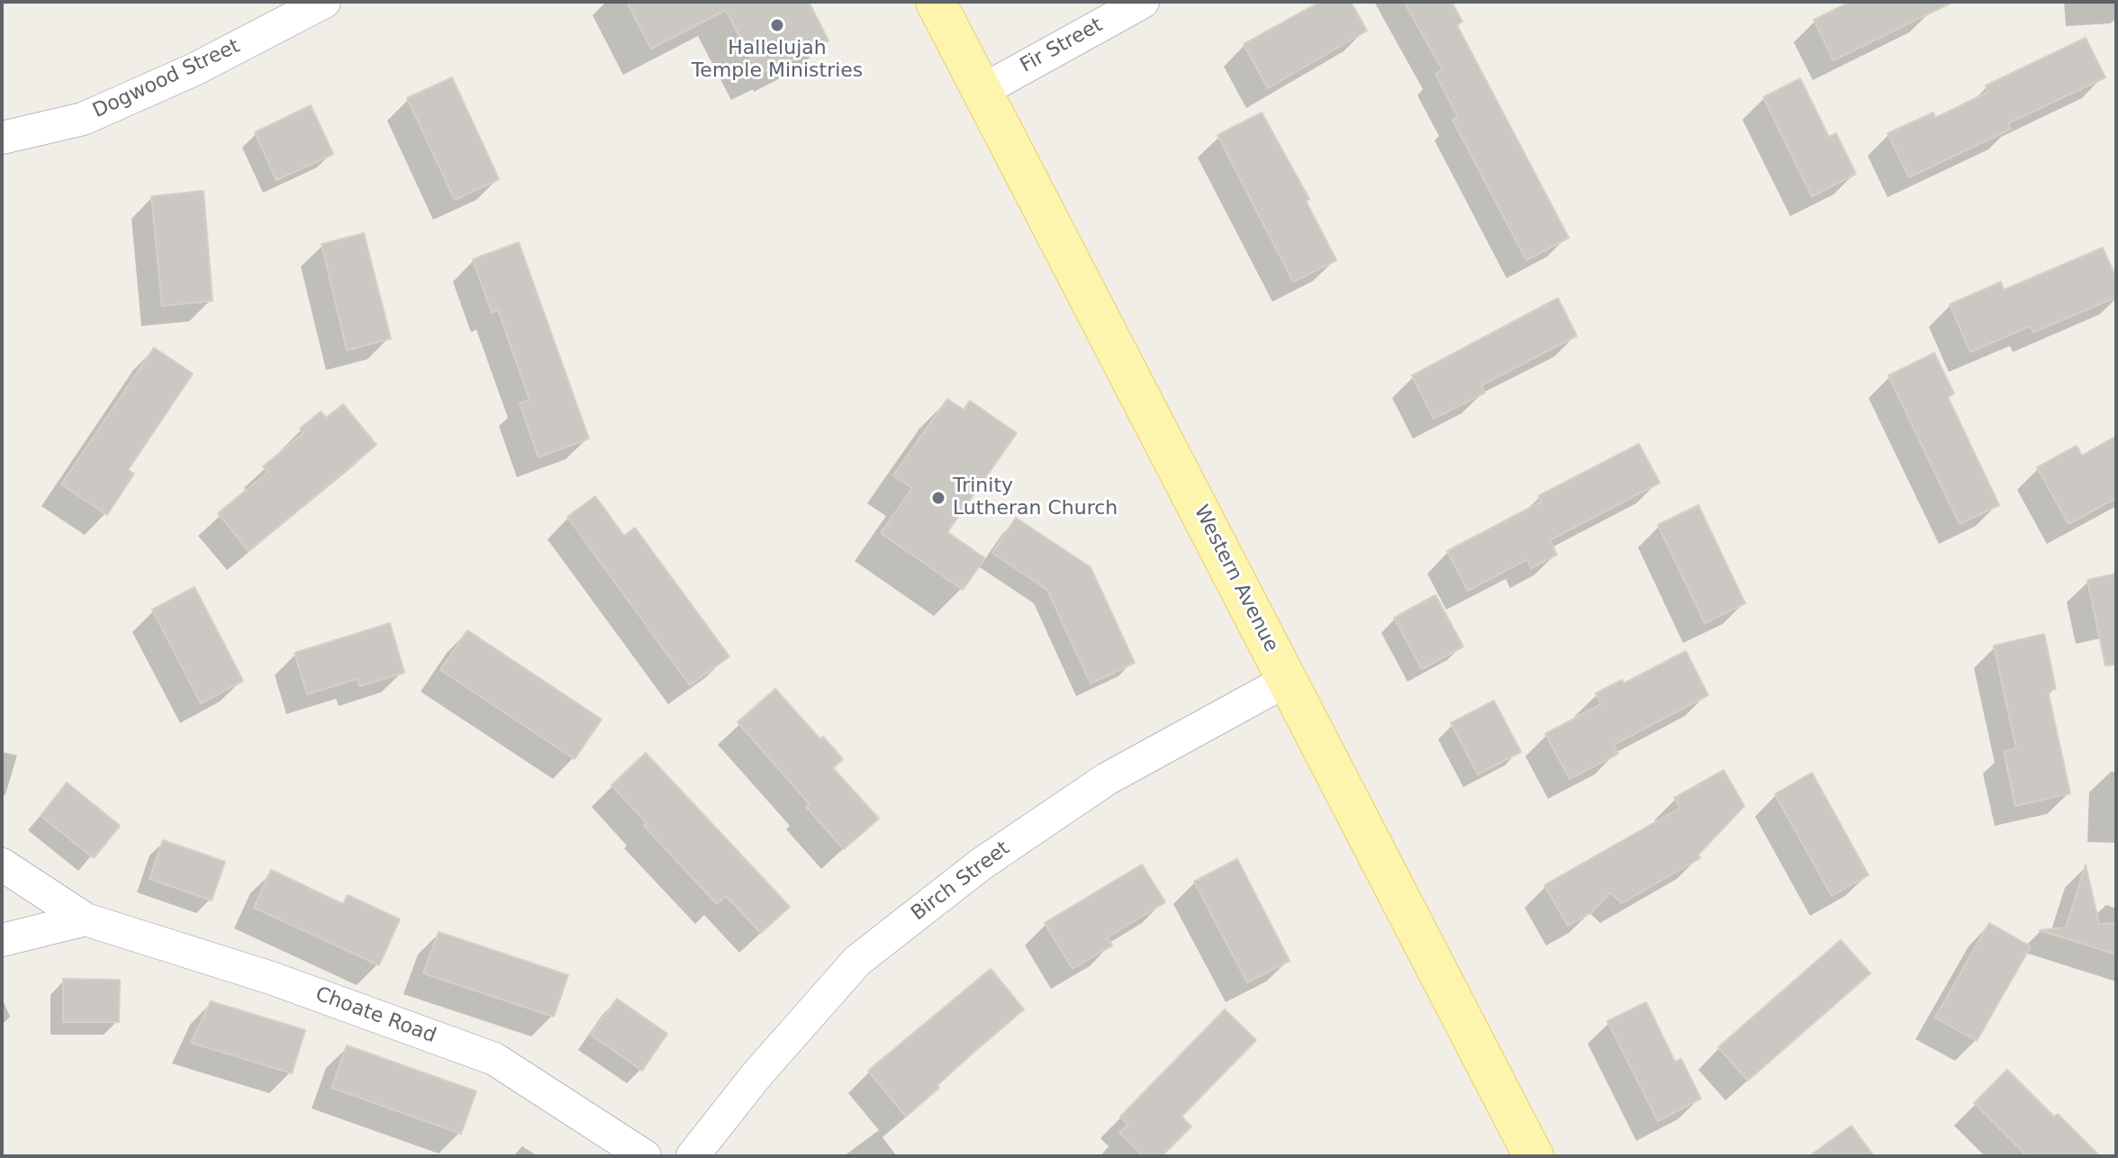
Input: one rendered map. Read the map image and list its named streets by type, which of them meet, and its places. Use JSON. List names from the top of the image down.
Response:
{
  "streets": {
    "main road": ["Western Avenue"],
    "street": [
      "Fir Street",
      "Dogwood Street",
      "Birch Street",
      "Choate Road"
    ]
  },
  "crossings": [
    ["Fir Street", "Western Avenue"],
    ["Western Avenue", "Birch Street"]
  ],
  "places": ["Hallelujah Temple Ministries", "Trinity Lutheran Church"]
}
